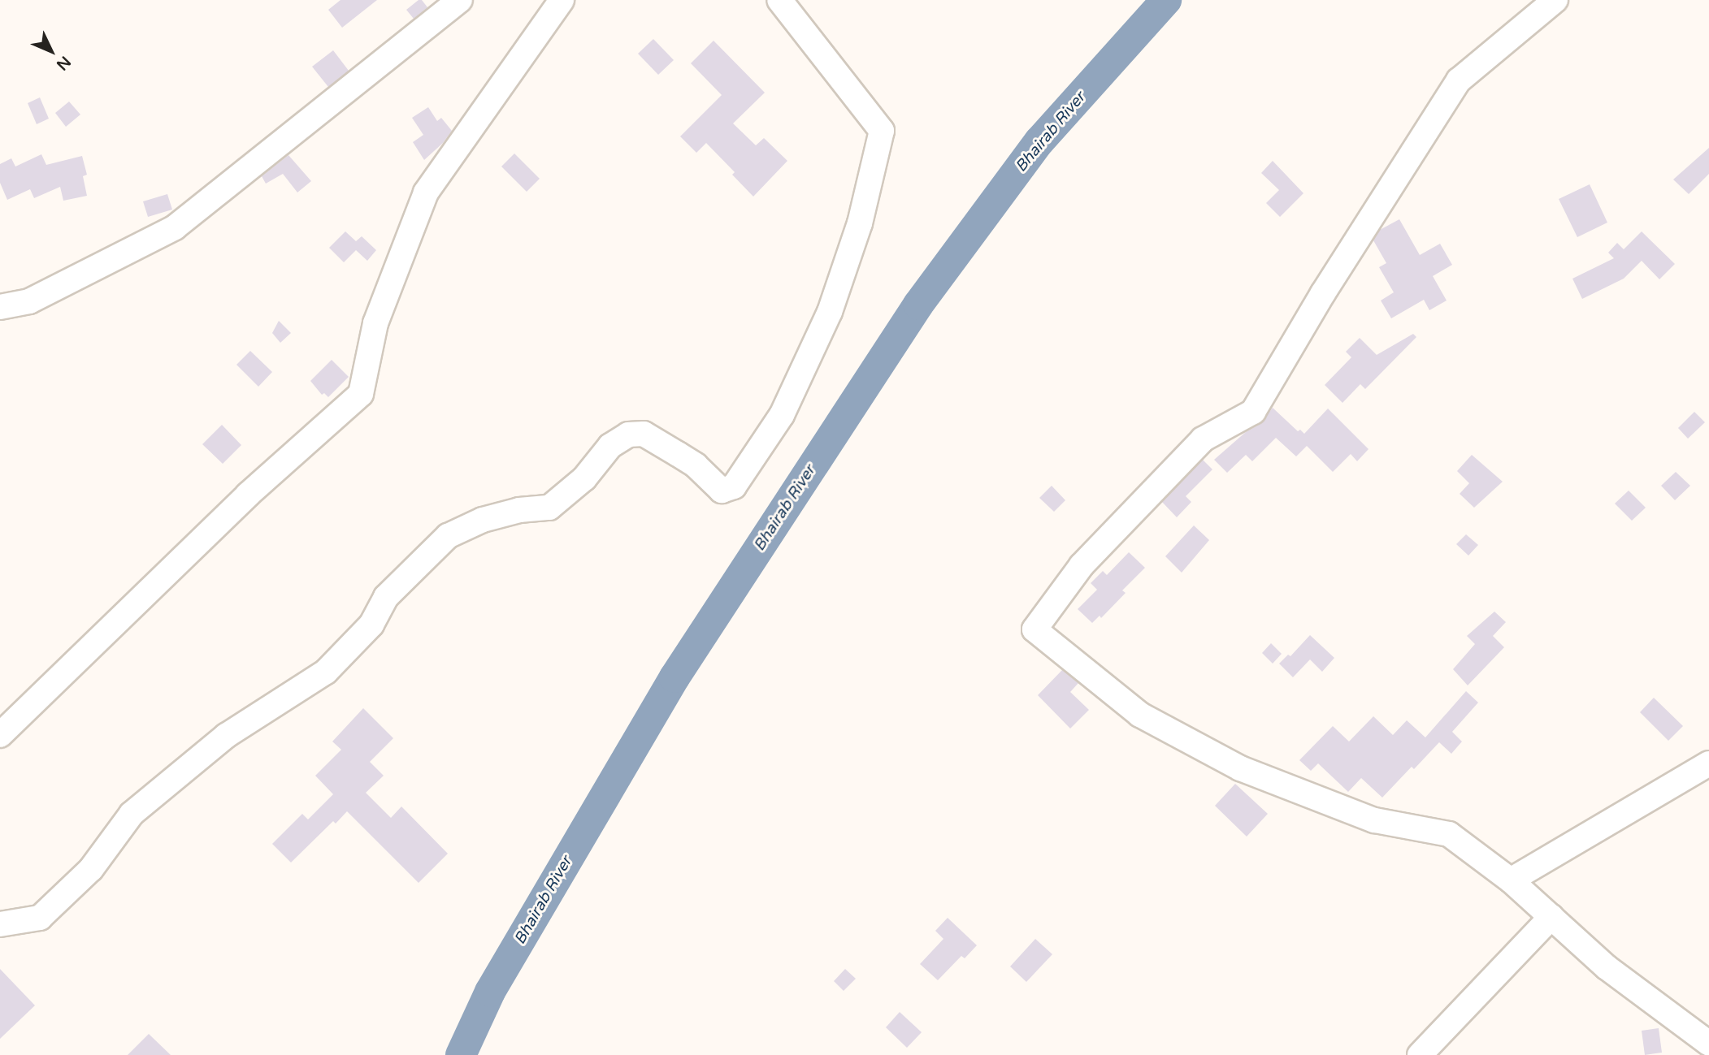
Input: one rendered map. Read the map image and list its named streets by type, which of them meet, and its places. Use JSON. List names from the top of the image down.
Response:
{
  "water": ["Bhairab River"],
  "north": "bottom right"
}
